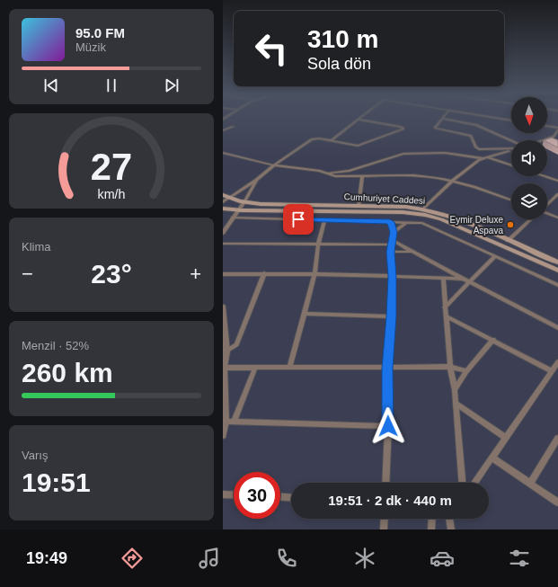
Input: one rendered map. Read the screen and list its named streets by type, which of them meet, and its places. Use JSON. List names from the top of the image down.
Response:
{
  "streets": {
    "main road": ["Cumhuriyet Caddesi"]
  },
  "places": ["Eymir Deluxe Aspava"],
  "north": "bottom",
  "page": {
    "turn": ["310 m", "Sola dön"],
    "song": ["95.0 FM", "Müzik"],
    "tile": [
      "Klima",
      ["Menzil · 52%", "260 km"],
      ["Varış", "19:51"]
    ],
    "heat": ["−", "23°", "+"],
    "limit": "30",
    "trip": "19:51 · 2 dk · 440 m",
    "tabs": "19:49",
    "gauge": ["27", "km/h"]
  }
}
